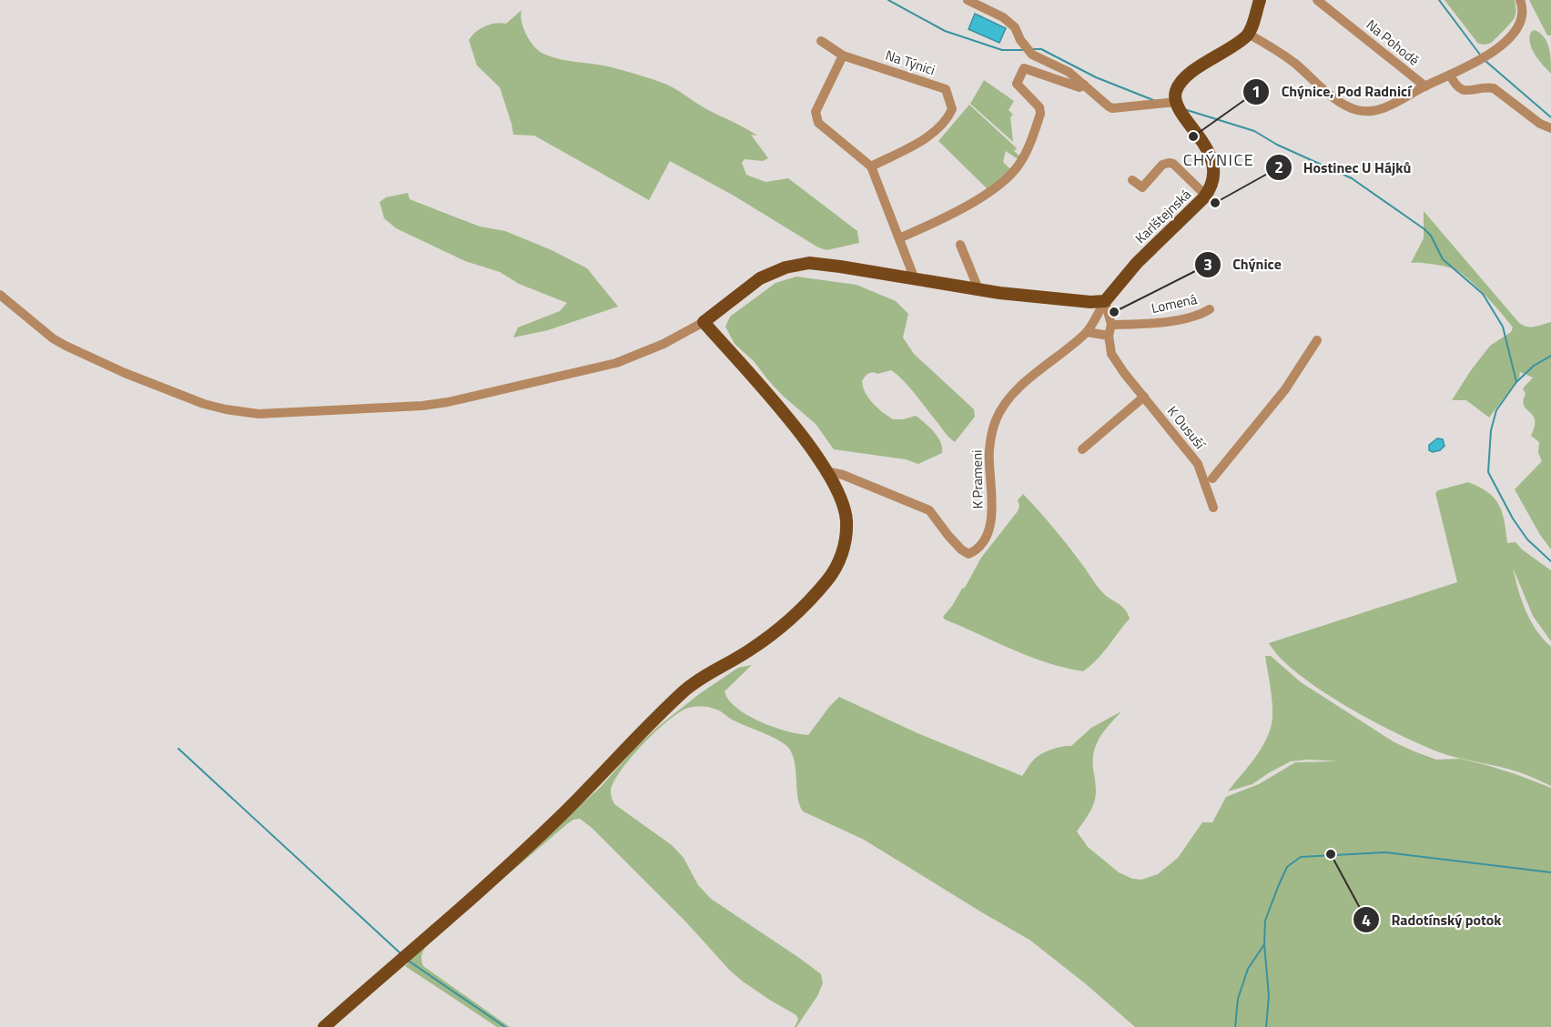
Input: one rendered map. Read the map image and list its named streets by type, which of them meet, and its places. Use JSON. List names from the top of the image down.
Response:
{
  "streets": {
    "main road": ["Karlštejnská"],
    "street": [
      "Na Pohodě",
      "Na Týnici",
      "Lomená",
      "K Ousuší",
      "K Prameni"
    ]
  },
  "districts": ["CHÝNICE"],
  "places": [
    "Chýnice, Pod Radnicí",
    "Hostinec U Hájků",
    "Chýnice",
    "Radotínský potok"
  ]
}
